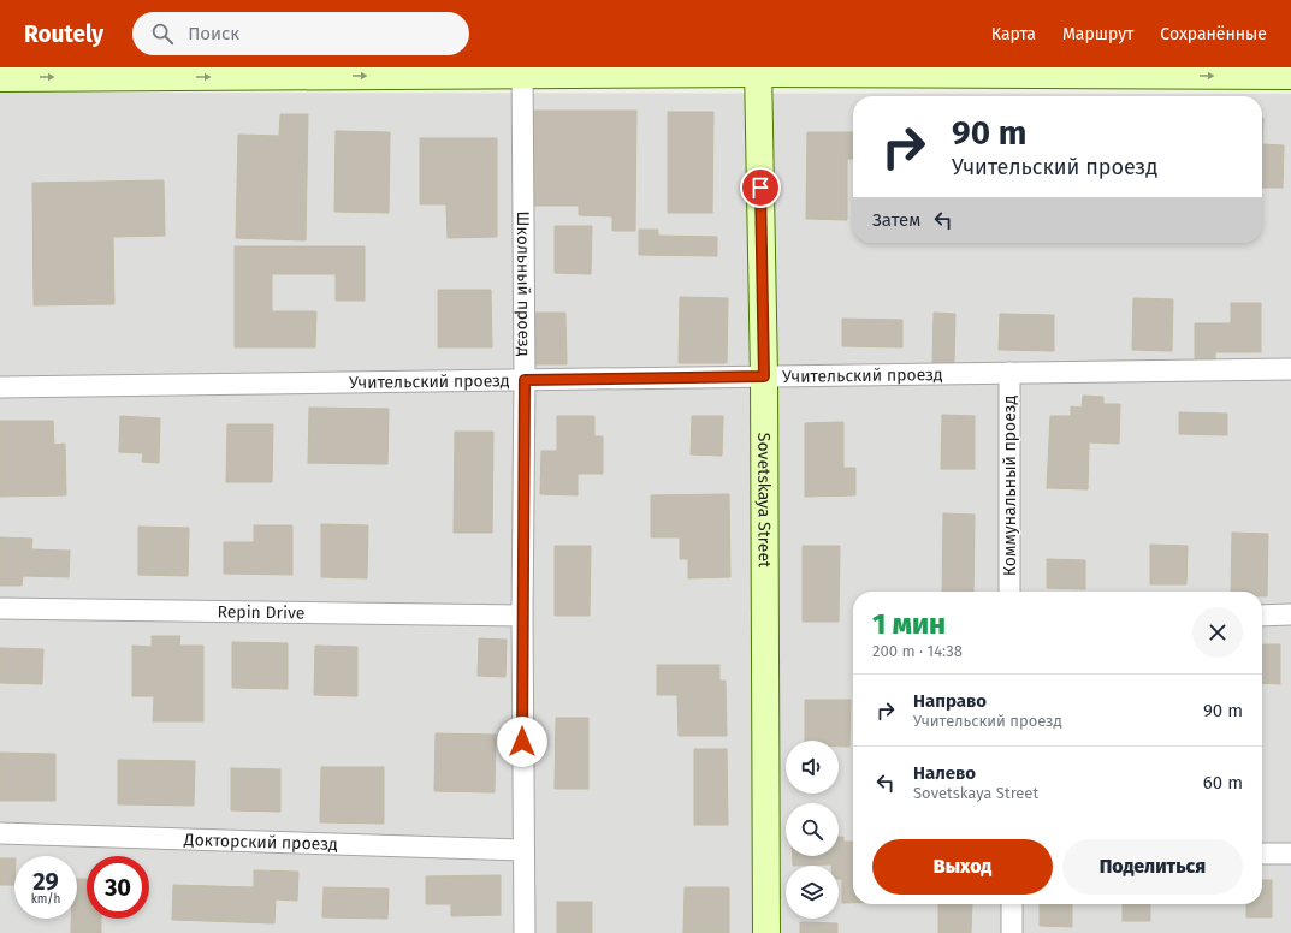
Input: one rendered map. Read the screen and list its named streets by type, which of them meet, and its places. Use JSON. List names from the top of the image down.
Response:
{
  "streets": {
    "main road": ["Sovetskaya Street"],
    "street": [
      "Школьный проезд",
      "Учительский проезд",
      "Коммунальный проезд",
      "Repin Drive",
      "Докторский проезд"
    ]
  },
  "crossings": [
    ["Школьный проезд", "Учительский проезд"],
    ["Школьный проезд", "Repin Drive"],
    ["Школьный проезд", "Докторский проезд"],
    ["Учительский проезд", "Коммунальный проезд"],
    ["Учительский проезд", "Sovetskaya Street"]
  ],
  "page": {
    "header": "Routely",
    "search": "Поиск",
    "nav": ["Карта", "Маршрут", "Сохранённые"],
    "turn": ["90 m", "Учительский проезд"],
    "then": "Затем",
    "heading": ["1 мин", "200 m · 14:38"],
    "list": [
      {
        "name": "Направо",
        "note": "Учительский проезд",
        "value": "90 m"
      },
      {
        "name": "Налево",
        "note": "Sovetskaya Street",
        "value": "60 m"
      }
    ],
    "buttons": ["Выход", "Поделиться"],
    "speed": "29 km/h",
    "limit": "30"
  }
}
